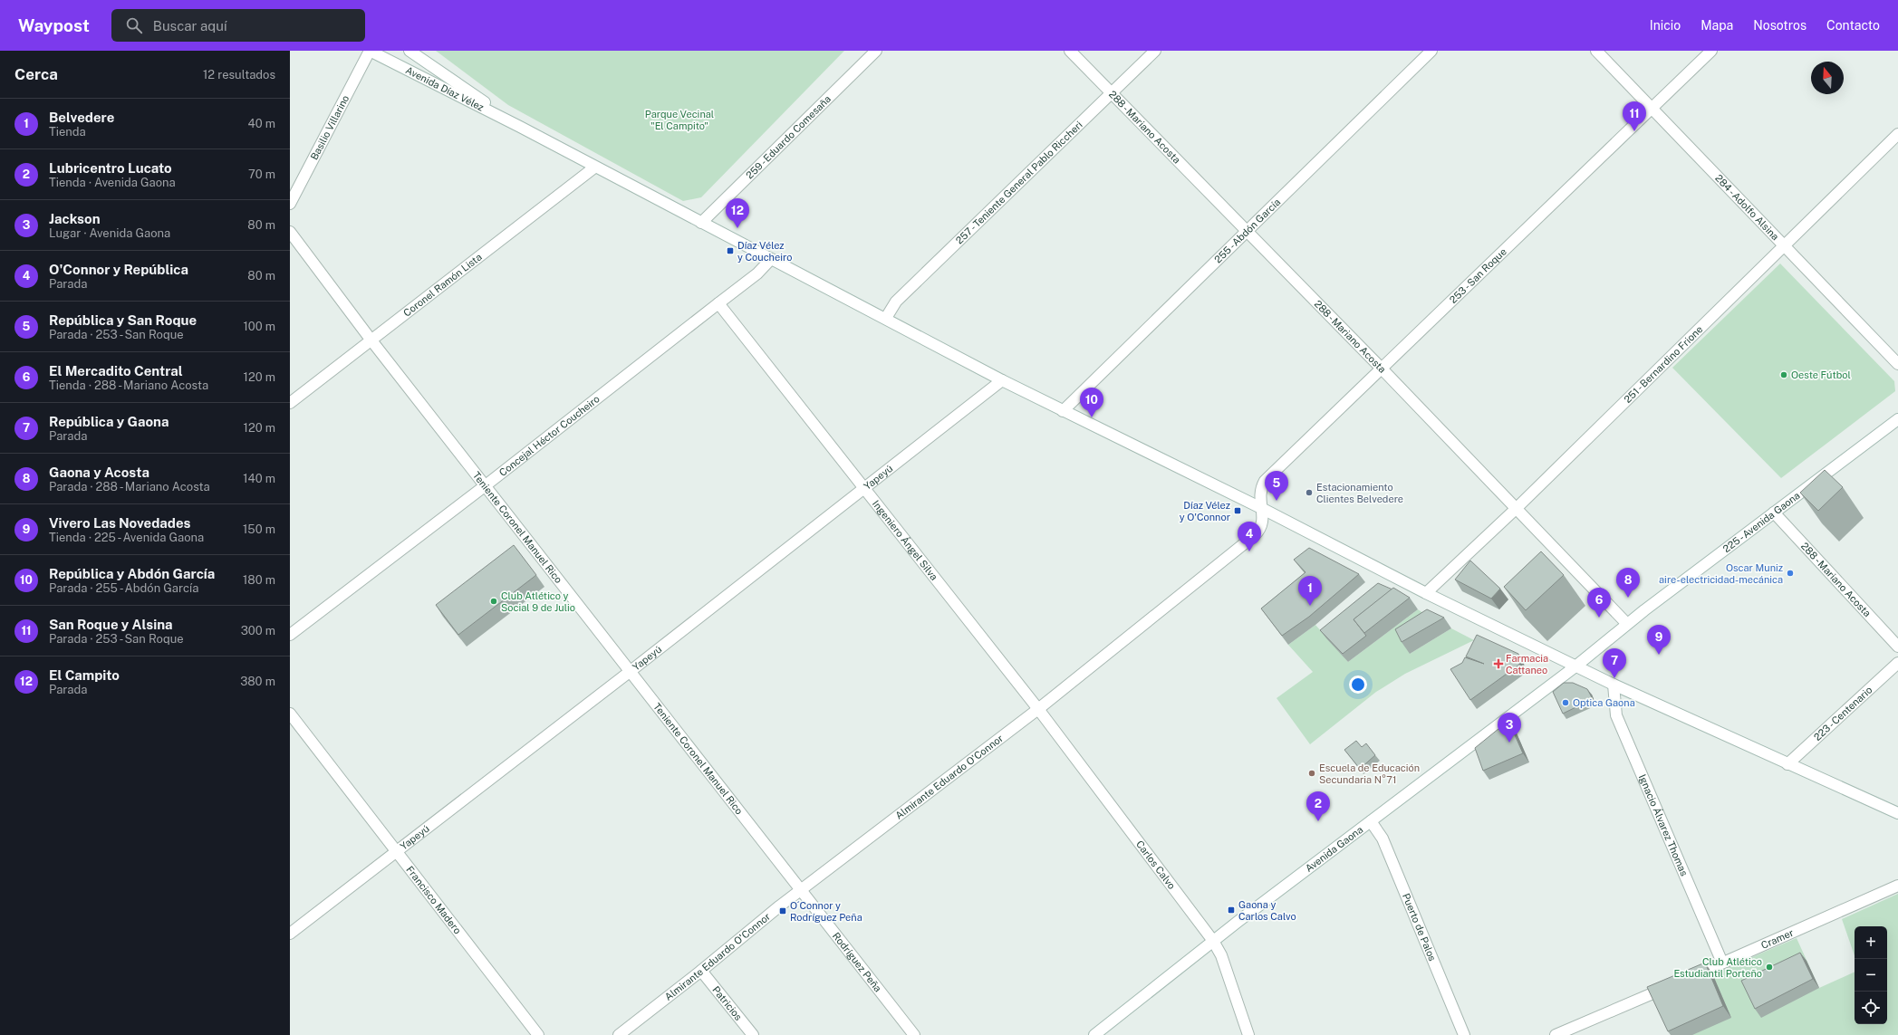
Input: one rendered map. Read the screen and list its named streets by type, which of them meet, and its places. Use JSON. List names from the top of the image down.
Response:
{
  "streets": {
    "street": [
      "Avenida Díaz Vélez",
      "288 - Mariano Acosta",
      "Basilio Villarino",
      "259 - Eduardo Comesaña",
      "257 - Teniente General Pablo Riccheri",
      "284 - Adolfo Alsina",
      "255 - Abdón García",
      "253 - San Roque",
      "Coronel Ramón Lista",
      "251 - Bernardino Frione",
      "Concejal Héctor Coucheiro",
      "Yapeyú",
      "225 - Avenida Gaona",
      "Teniente Coronel Manuel Rico",
      "Ingeniero Ángel Silva",
      "223 - Centenario",
      "Almirante Eduardo O'Connor",
      "Ignacio Álvarez Thomas",
      "Avenida Gaona",
      "Carlos Calvo",
      "Francisco Madero",
      "Puerto de Palos",
      "Cramer",
      "Rodríguez Peña",
      "Patricios"
    ]
  },
  "crossings": [
    ["Avenida Díaz Vélez", "Basilio Villarino"],
    ["288 - Mariano Acosta", "257 - Teniente General Pablo Riccheri"],
    ["288 - Mariano Acosta", "255 - Abdón García"],
    ["288 - Mariano Acosta", "253 - San Roque"],
    ["288 - Mariano Acosta", "251 - Bernardino Frione"],
    ["288 - Mariano Acosta", "225 - Avenida Gaona"],
    ["284 - Adolfo Alsina", "253 - San Roque"],
    ["284 - Adolfo Alsina", "251 - Bernardino Frione"],
    ["253 - San Roque", "Almirante Eduardo O'Connor"],
    ["Coronel Ramón Lista", "Teniente Coronel Manuel Rico"],
    ["Concejal Héctor Coucheiro", "Teniente Coronel Manuel Rico"],
    ["Concejal Héctor Coucheiro", "Ingeniero Ángel Silva"],
    ["Yapeyú", "Teniente Coronel Manuel Rico"],
    ["Yapeyú", "Ingeniero Ángel Silva"],
    ["Yapeyú", "Francisco Madero"],
    ["225 - Avenida Gaona", "Avenida Gaona"],
    ["Teniente Coronel Manuel Rico", "Almirante Eduardo O'Connor"],
    ["Teniente Coronel Manuel Rico", "Rodríguez Peña"],
    ["Ingeniero Ángel Silva", "Almirante Eduardo O'Connor"],
    ["Ingeniero Ángel Silva", "Carlos Calvo"],
    ["Almirante Eduardo O'Connor", "Carlos Calvo"],
    ["Almirante Eduardo O'Connor", "Rodríguez Peña"],
    ["Almirante Eduardo O'Connor", "Patricios"],
    ["Ignacio Álvarez Thomas", "Cramer"],
    ["Avenida Gaona", "Carlos Calvo"],
    ["Avenida Gaona", "Puerto de Palos"]
  ],
  "parks": ["Parque Vecinal \"El Campito\""],
  "places": {
    "transit": [
      "Díaz Vélez y Coucheiro",
      "Díaz Vélez y O'Connor",
      "Gaona y Carlos Calvo",
      "O´Connor y Rodríguez Peña"
    ],
    "other": [
      "Oeste Fútbol",
      "Estacionamiento Clientes Belvedere",
      "Oscar Muniz aire-electricidad-mecánica",
      "Club Atlético y Social 9 de Julio",
      "Optica Gaona",
      "Escuela de Educación Secundaria N°71",
      "Club Atlético Estudiantil Porteño"
    ],
    "health": ["Farmacia Cattaneo"]
  },
  "north": "top",
  "page": {
    "header": "Waypost",
    "search": "Buscar aquí",
    "nav": [
      "Inicio",
      "Mapa",
      "Nosotros",
      "Contacto"
    ],
    "heading": ["Cerca", "12 resultados"],
    "list": [
      {
        "mark": "1",
        "name": "Belvedere",
        "note": "Tienda",
        "value": "40 m"
      },
      {
        "mark": "2",
        "name": "Lubricentro Lucato",
        "note": "Tienda · Avenida Gaona",
        "value": "70 m"
      },
      {
        "mark": "3",
        "name": "Jackson",
        "note": "Lugar · Avenida Gaona",
        "value": "80 m"
      },
      {
        "mark": "4",
        "name": "O'Connor y República",
        "note": "Parada",
        "value": "80 m"
      },
      {
        "mark": "5",
        "name": "República y San Roque",
        "note": "Parada · 253 - San Roque",
        "value": "100 m"
      },
      {
        "mark": "6",
        "name": "El Mercadito Central",
        "note": "Tienda · 288 - Mariano Acosta",
        "value": "120 m"
      },
      {
        "mark": "7",
        "name": "República y Gaona",
        "note": "Parada",
        "value": "120 m"
      },
      {
        "mark": "8",
        "name": "Gaona y Acosta",
        "note": "Parada · 288 - Mariano Acosta",
        "value": "140 m"
      },
      {
        "mark": "9",
        "name": "Vivero Las Novedades",
        "note": "Tienda · 225 - Avenida Gaona",
        "value": "150 m"
      },
      {
        "mark": "10",
        "name": "República y Abdón García",
        "note": "Parada · 255 - Abdón García",
        "value": "180 m"
      },
      {
        "mark": "11",
        "name": "San Roque y Alsina",
        "note": "Parada · 253 - San Roque",
        "value": "300 m"
      },
      {
        "mark": "12",
        "name": "El Campito",
        "note": "Parada",
        "value": "380 m"
      }
    ],
    "pins": [
      "11",
      "12",
      "10",
      "5",
      "4",
      "8",
      "1",
      "6",
      "9",
      "7",
      "3",
      "2"
    ],
    "map_buttons": ["+", "−"]
  }
}
